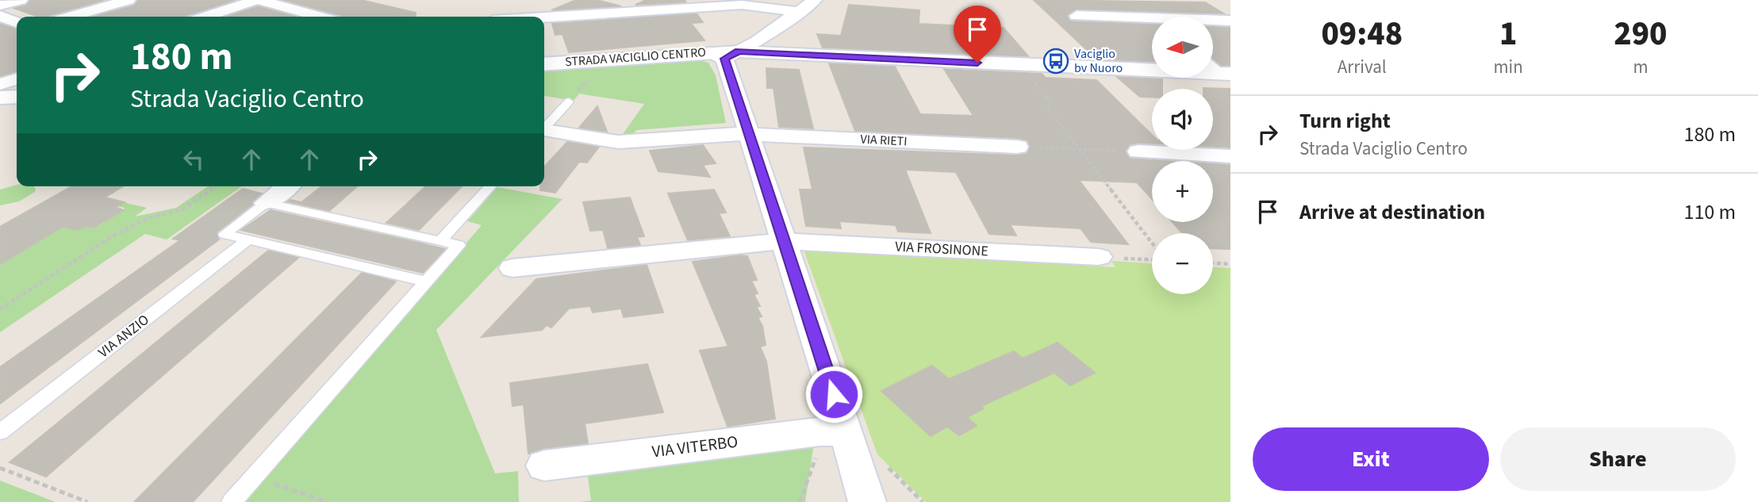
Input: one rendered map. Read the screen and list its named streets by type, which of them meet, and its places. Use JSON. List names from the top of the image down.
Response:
{
  "streets": {
    "street": [
      "STRADA VACIGLIO CENTRO",
      "VIA RIETI",
      "VIA FROSINONE",
      "VIA VITERBO"
    ],
    "lane": ["VIA ANZIO"]
  },
  "places": {
    "bus stop": ["Vaciglio bv Nuoro"]
  },
  "north": "left",
  "page": {
    "eta": [
      "09:48",
      "Arrival",
      "1",
      "min",
      "290",
      "m"
    ],
    "map_buttons": ["+", "−"],
    "turn": ["180 m", "Strada Vaciglio Centro"],
    "list": [
      {
        "name": "Turn right",
        "note": "Strada Vaciglio Centro",
        "value": "180 m"
      },
      {
        "name": "Arrive at destination",
        "value": "110 m"
      }
    ],
    "buttons": ["Exit", "Share"]
  }
}
